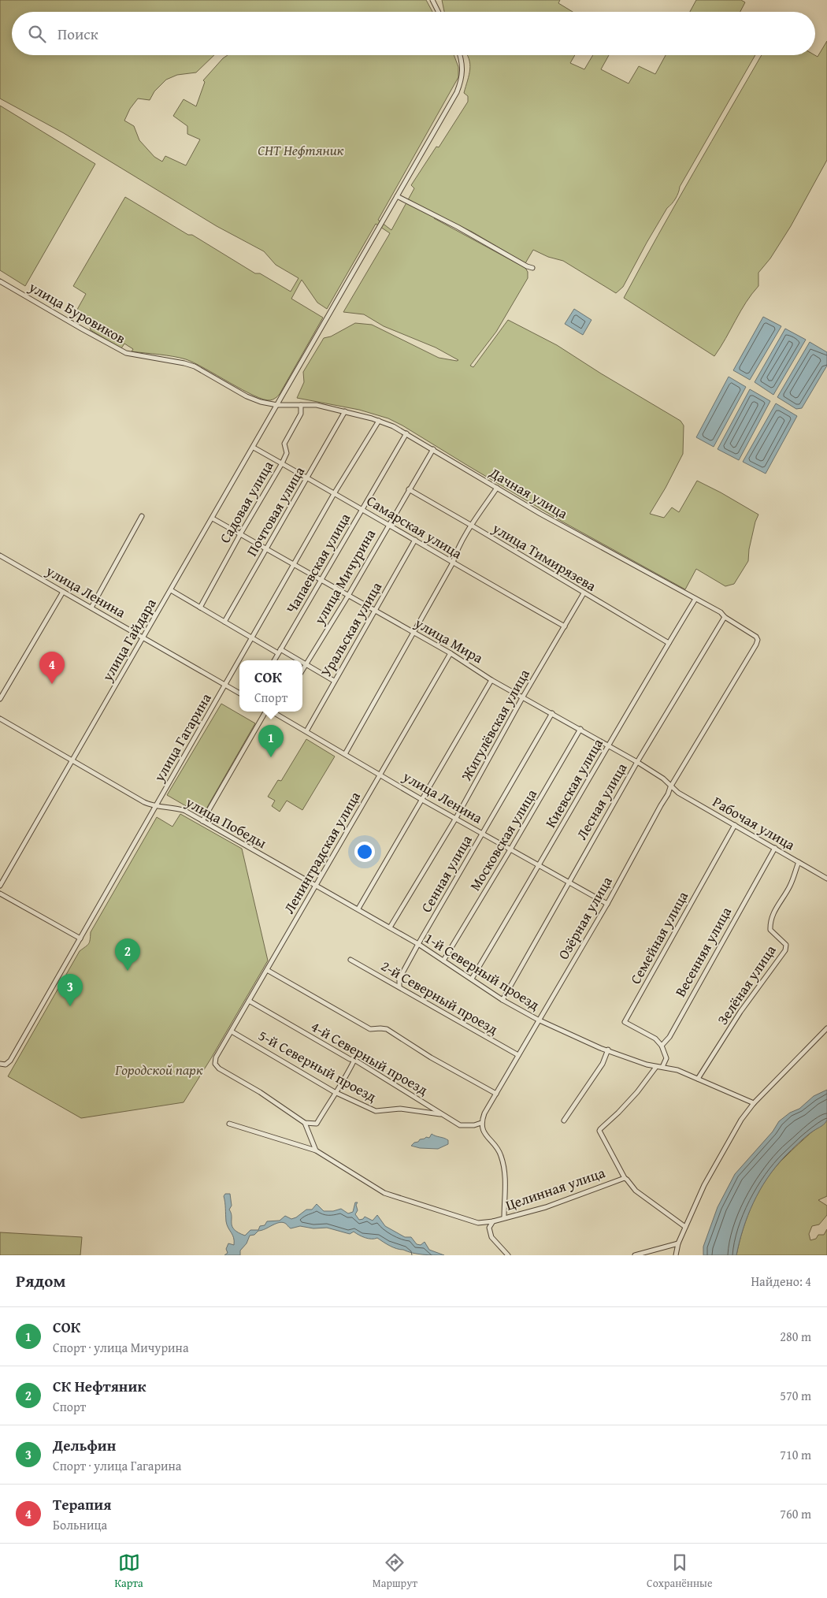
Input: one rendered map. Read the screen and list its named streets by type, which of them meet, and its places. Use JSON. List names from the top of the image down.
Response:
{
  "streets": {
    "street": [
      "улица Буровиков",
      "Дачная улица",
      "Садовая улица",
      "Почтовая улица",
      "Самарская улица",
      "улица Тимирязева",
      "Чапаевская улица",
      "улица Мичурина",
      "улица Ленина",
      "Уральская улица",
      "улица Гайдара",
      "улица Мира",
      "Жигулёвская улица",
      "улица Гагарина",
      "Киевская улица",
      "Лесная улица",
      "улица Победы",
      "Рабочая улица",
      "Московская улица",
      "Ленинградская улица",
      "Сенная улица",
      "Озёрная улица",
      "Семейная улица",
      "Весенняя улица",
      "1-й Северный проезд",
      "Зелёная улица",
      "2-й Северный проезд",
      "4-й Северный проезд",
      "5-й Северный проезд",
      "Целинная улица"
    ]
  },
  "crossings": [
    ["улица Буровиков", "Дачная улица"],
    ["улица Буровиков", "улица Гайдара"],
    ["Дачная улица", "Садовая улица"],
    ["Дачная улица", "Почтовая улица"],
    ["Дачная улица", "Чапаевская улица"],
    ["Дачная улица", "улица Мичурина"],
    ["Дачная улица", "улица Гайдара"],
    ["Дачная улица", "улица Гагарина"],
    ["Дачная улица", "Киевская улица"],
    ["Дачная улица", "Лесная улица"],
    ["Дачная улица", "Озёрная улица"],
    ["Садовая улица", "Самарская улица"],
    ["Садовая улица", "улица Мира"],
    ["Почтовая улица", "Самарская улица"],
    ["Почтовая улица", "улица Мира"],
    ["Самарская улица", "Чапаевская улица"],
    ["Самарская улица", "улица Мичурина"],
    ["Самарская улица", "Уральская улица"],
    ["Самарская улица", "улица Гайдара"],
    ["Самарская улица", "Жигулёвская улица"],
    ["Самарская улица", "улица Гагарина"],
    ["улица Тимирязева", "улица Мичурина"],
    ["улица Тимирязева", "Жигулёвская улица"],
    ["улица Тимирязева", "Киевская улица"],
    ["Чапаевская улица", "улица Мира"],
    ["улица Мичурина", "улица Мира"],
    ["улица Ленина", "Уральская улица"],
    ["улица Ленина", "улица Гайдара"],
    ["улица Ленина", "Жигулёвская улица"],
    ["улица Ленина", "улица Гагарина"],
    ["улица Ленина", "Киевская улица"],
    ["улица Ленина", "Лесная улица"],
    ["улица Ленина", "Московская улица"],
    ["улица Ленина", "Ленинградская улица"],
    ["улица Ленина", "Сенная улица"],
    ["улица Ленина", "Озёрная улица"],
    ["Уральская улица", "улица Мира"],
    ["улица Гайдара", "улица Мира"],
    ["улица Гайдара", "улица Победы"],
    ["улица Мира", "Жигулёвская улица"],
    ["улица Мира", "улица Гагарина"],
    ["улица Мира", "Киевская улица"],
    ["улица Мира", "Лесная улица"],
    ["улица Мира", "Рабочая улица"],
    ["улица Мира", "Московская улица"],
    ["улица Мира", "Ленинградская улица"],
    ["улица Мира", "Сенная улица"],
    ["улица Мира", "Озёрная улица"],
    ["Жигулёвская улица", "1-й Северный проезд"],
    ["улица Гагарина", "улица Победы"],
    ["Киевская улица", "1-й Северный проезд"],
    ["Лесная улица", "1-й Северный проезд"],
    ["улица Победы", "Ленинградская улица"],
    ["улица Победы", "1-й Северный проезд"],
    ["Рабочая улица", "Озёрная улица"],
    ["Рабочая улица", "Семейная улица"],
    ["Рабочая улица", "Весенняя улица"],
    ["Рабочая улица", "Зелёная улица"],
    ["Московская улица", "1-й Северный проезд"],
    ["Ленинградская улица", "1-й Северный проезд"],
    ["Ленинградская улица", "4-й Северный проезд"],
    ["Ленинградская улица", "5-й Северный проезд"],
    ["Сенная улица", "1-й Северный проезд"],
    ["Сенная улица", "2-й Северный проезд"],
    ["Озёрная улица", "1-й Северный проезд"],
    ["Озёрная улица", "2-й Северный проезд"],
    ["Озёрная улица", "4-й Северный проезд"],
    ["Семейная улица", "Весенняя улица"],
    ["1-й Северный проезд", "Зелёная улица"],
    ["1-й Северный проезд", "Целинная улица"],
    ["4-й Северный проезд", "5-й Северный проезд"]
  ],
  "parks": ["СНТ Нефтяник", "Городской парк"],
  "page": {
    "search": "Поиск",
    "pins": [
      "4",
      "1",
      "2",
      "3"
    ],
    "popup": ["СОК", "Спорт"],
    "heading": ["Рядом", "Найдено: 4"],
    "list": [
      {
        "mark": "1",
        "name": "СОК",
        "note": "Спорт · улица Мичурина",
        "value": "280 m"
      },
      {
        "mark": "2",
        "name": "СК Нефтяник",
        "note": "Спорт",
        "value": "570 m"
      },
      {
        "mark": "3",
        "name": "Дельфин",
        "note": "Спорт · улица Гагарина",
        "value": "710 m"
      },
      {
        "mark": "4",
        "name": "Терапия",
        "note": "Больница",
        "value": "760 m"
      }
    ],
    "nav": ["Карта", "Маршрут", "Сохранённые"]
  }
}
